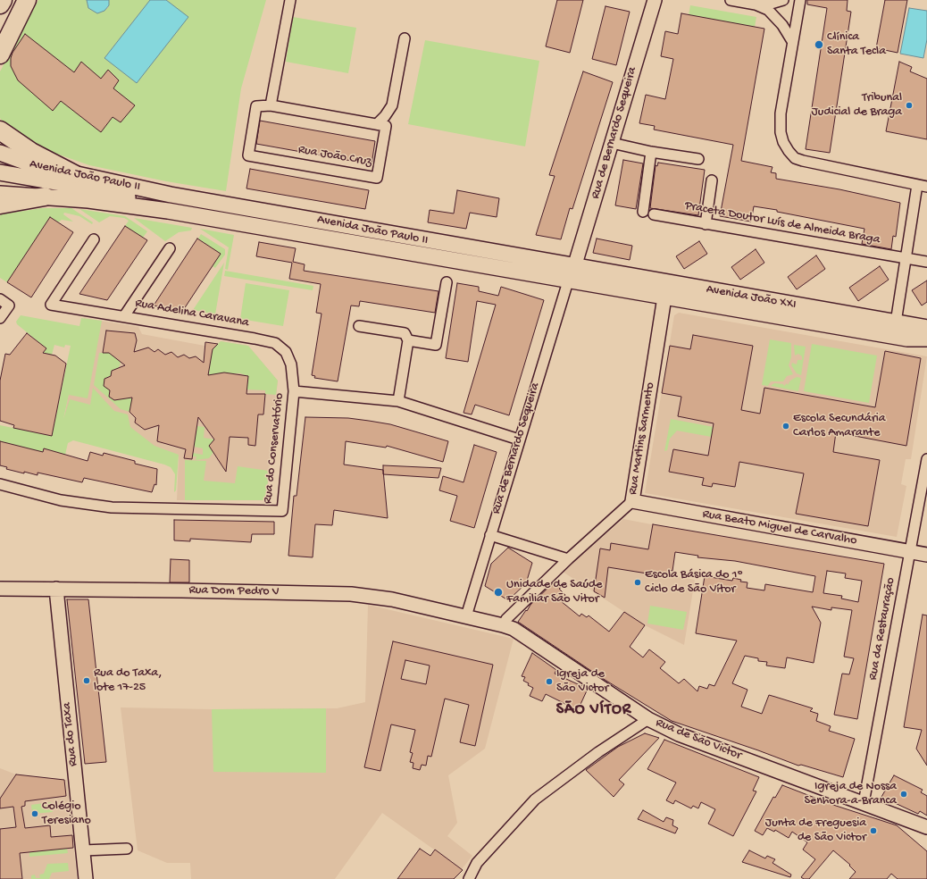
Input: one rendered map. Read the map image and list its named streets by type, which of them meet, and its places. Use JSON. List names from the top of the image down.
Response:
{
  "streets": {
    "main road": ["Avenida João Paulo II", "Avenida João XXI"],
    "street": [
      "Rua de Bernardo Sequeira",
      "Rua João Cruz",
      "Praceta Doutor Luís de Almeida Braga",
      "Rua Adelina Caravana",
      "Rua Martins Sarmento",
      "Rua do Conservatório",
      "Rua Beato Miguel de Carvalho",
      "Rua Dom Pedro V",
      "Rua da Restauração",
      "Rua do Taxa",
      "Rua de São Victor"
    ]
  },
  "crossings": [
    ["Rua de Bernardo Sequeira", "Avenida João Paulo II"],
    ["Rua de Bernardo Sequeira", "Avenida João XXI"],
    ["Rua de Bernardo Sequeira", "Rua Dom Pedro V"],
    ["Rua de Bernardo Sequeira", "Rua de São Victor"],
    ["Avenida João Paulo II", "Avenida João XXI"],
    ["Avenida João XXI", "Rua Martins Sarmento"],
    ["Rua Adelina Caravana", "Rua do Conservatório"],
    ["Rua Martins Sarmento", "Rua Beato Miguel de Carvalho"],
    ["Rua Martins Sarmento", "Rua de São Victor"],
    ["Rua Beato Miguel de Carvalho", "Rua da Restauração"],
    ["Rua Dom Pedro V", "Rua do Taxa"],
    ["Rua Dom Pedro V", "Rua de São Victor"],
    ["Rua da Restauração", "Rua de São Victor"]
  ],
  "districts": ["SÃO VÍTOR"],
  "places": [
    "Clínica Santa Tecla",
    "Tribunal Judicial de Braga",
    "Escola Secundária Carlos Amarante",
    "Escola Básica do 1º Ciclo de São Vítor",
    "Unidade de Saúde Familiar São Vitor",
    "Rua do Taxa, lote 17-25",
    "Igreja de São Victor",
    "Igreja de Nossa Senhora-a-Branca",
    "Colégio Teresiano",
    "Junta de Freguesia de São Victor"
  ]
}
